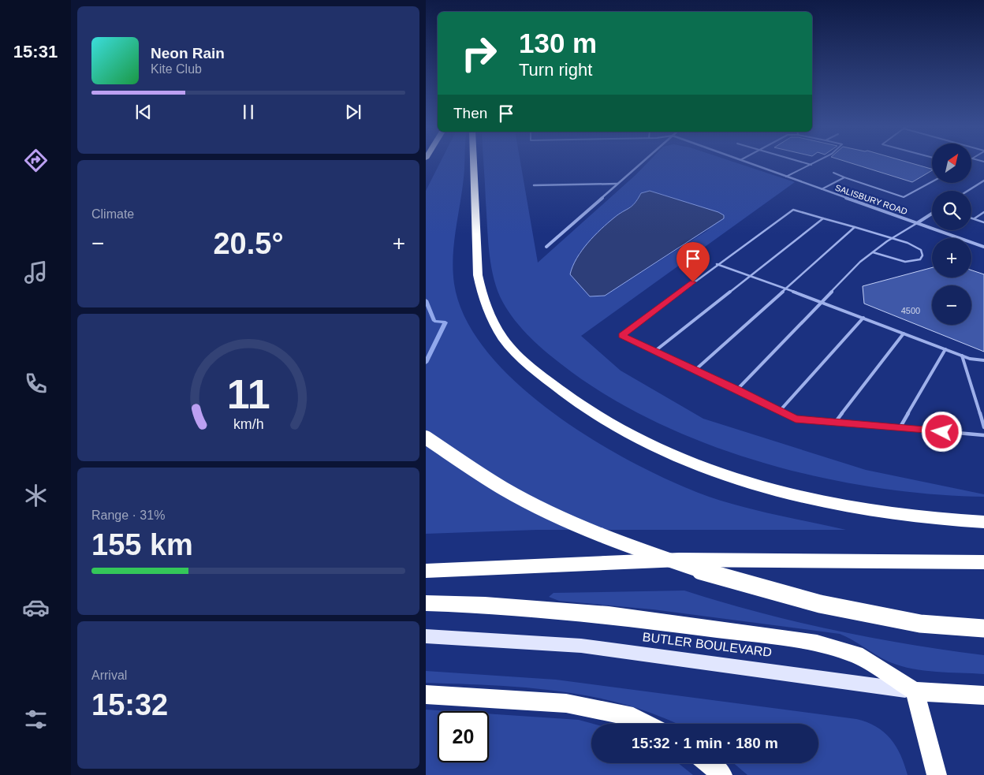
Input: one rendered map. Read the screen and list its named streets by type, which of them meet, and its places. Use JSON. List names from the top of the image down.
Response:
{
  "streets": {
    "highway": ["BUTLER BOULEVARD"],
    "street": ["SALISBURY ROAD"]
  },
  "house_numbers": ["4500"],
  "north": "top right",
  "page": {
    "tabs": "15:31",
    "turn": ["130 m", "Turn right"],
    "song": ["Neon Rain", "Kite Club"],
    "then": "Then",
    "map_buttons": ["+", "−"],
    "tile": [
      "Climate",
      ["Range · 31%", "155 km"],
      ["Arrival", "15:32"]
    ],
    "heat": ["−", "20.5°", "+"],
    "limit": "20",
    "trip": "15:32 · 1 min · 180 m",
    "gauge": ["11", "km/h"]
  }
}
